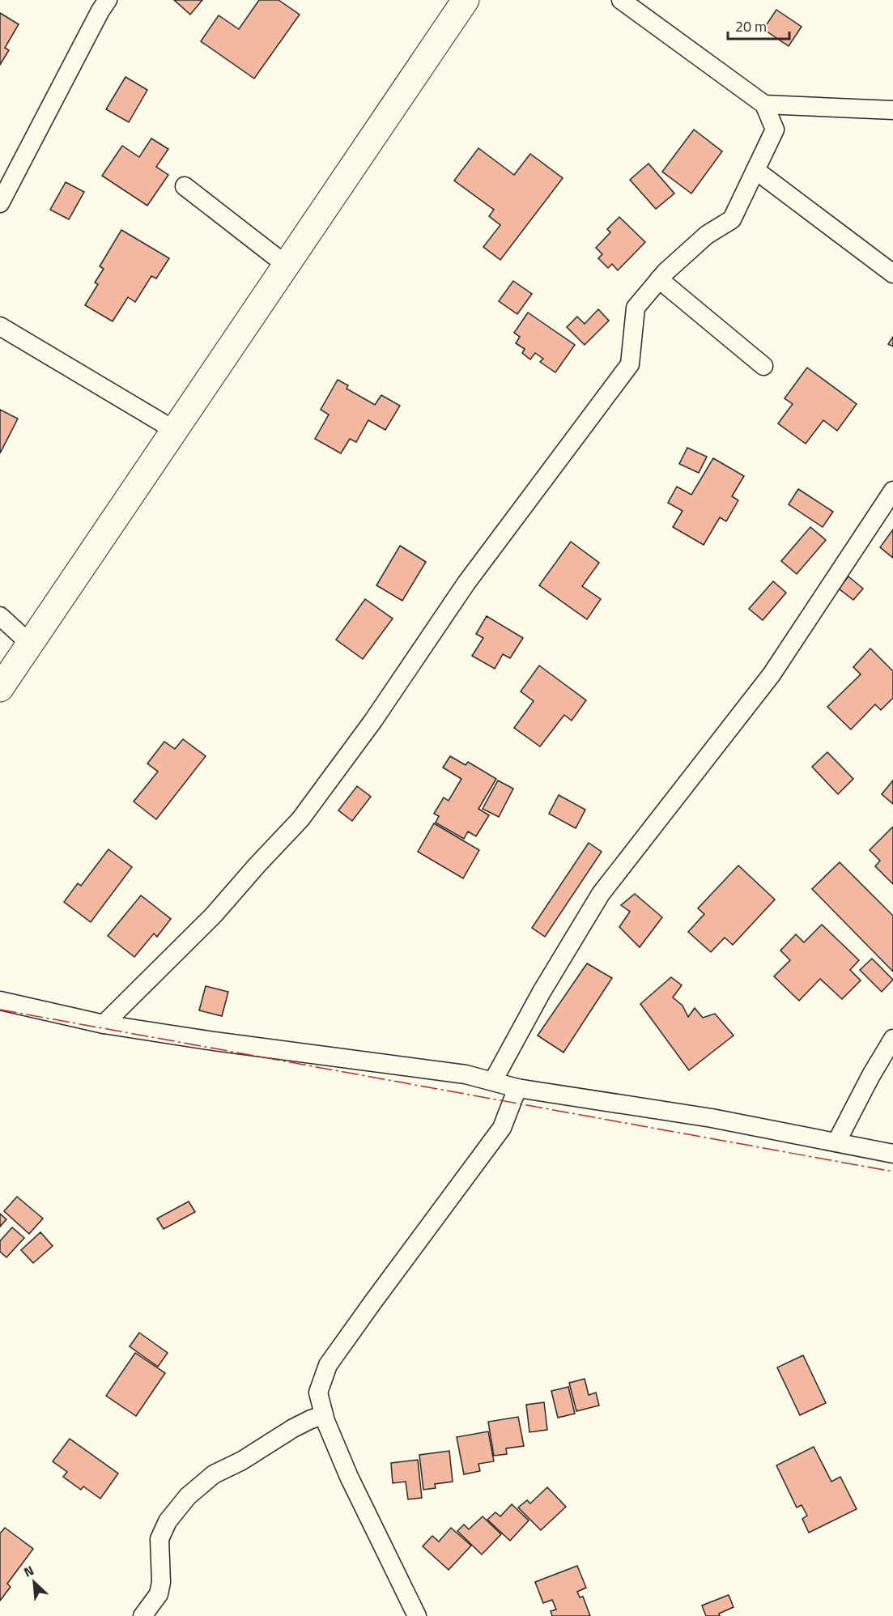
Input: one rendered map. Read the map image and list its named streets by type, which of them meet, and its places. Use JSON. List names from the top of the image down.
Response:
{
  "scale_bar": "20 m",
  "north": "top left"
}
